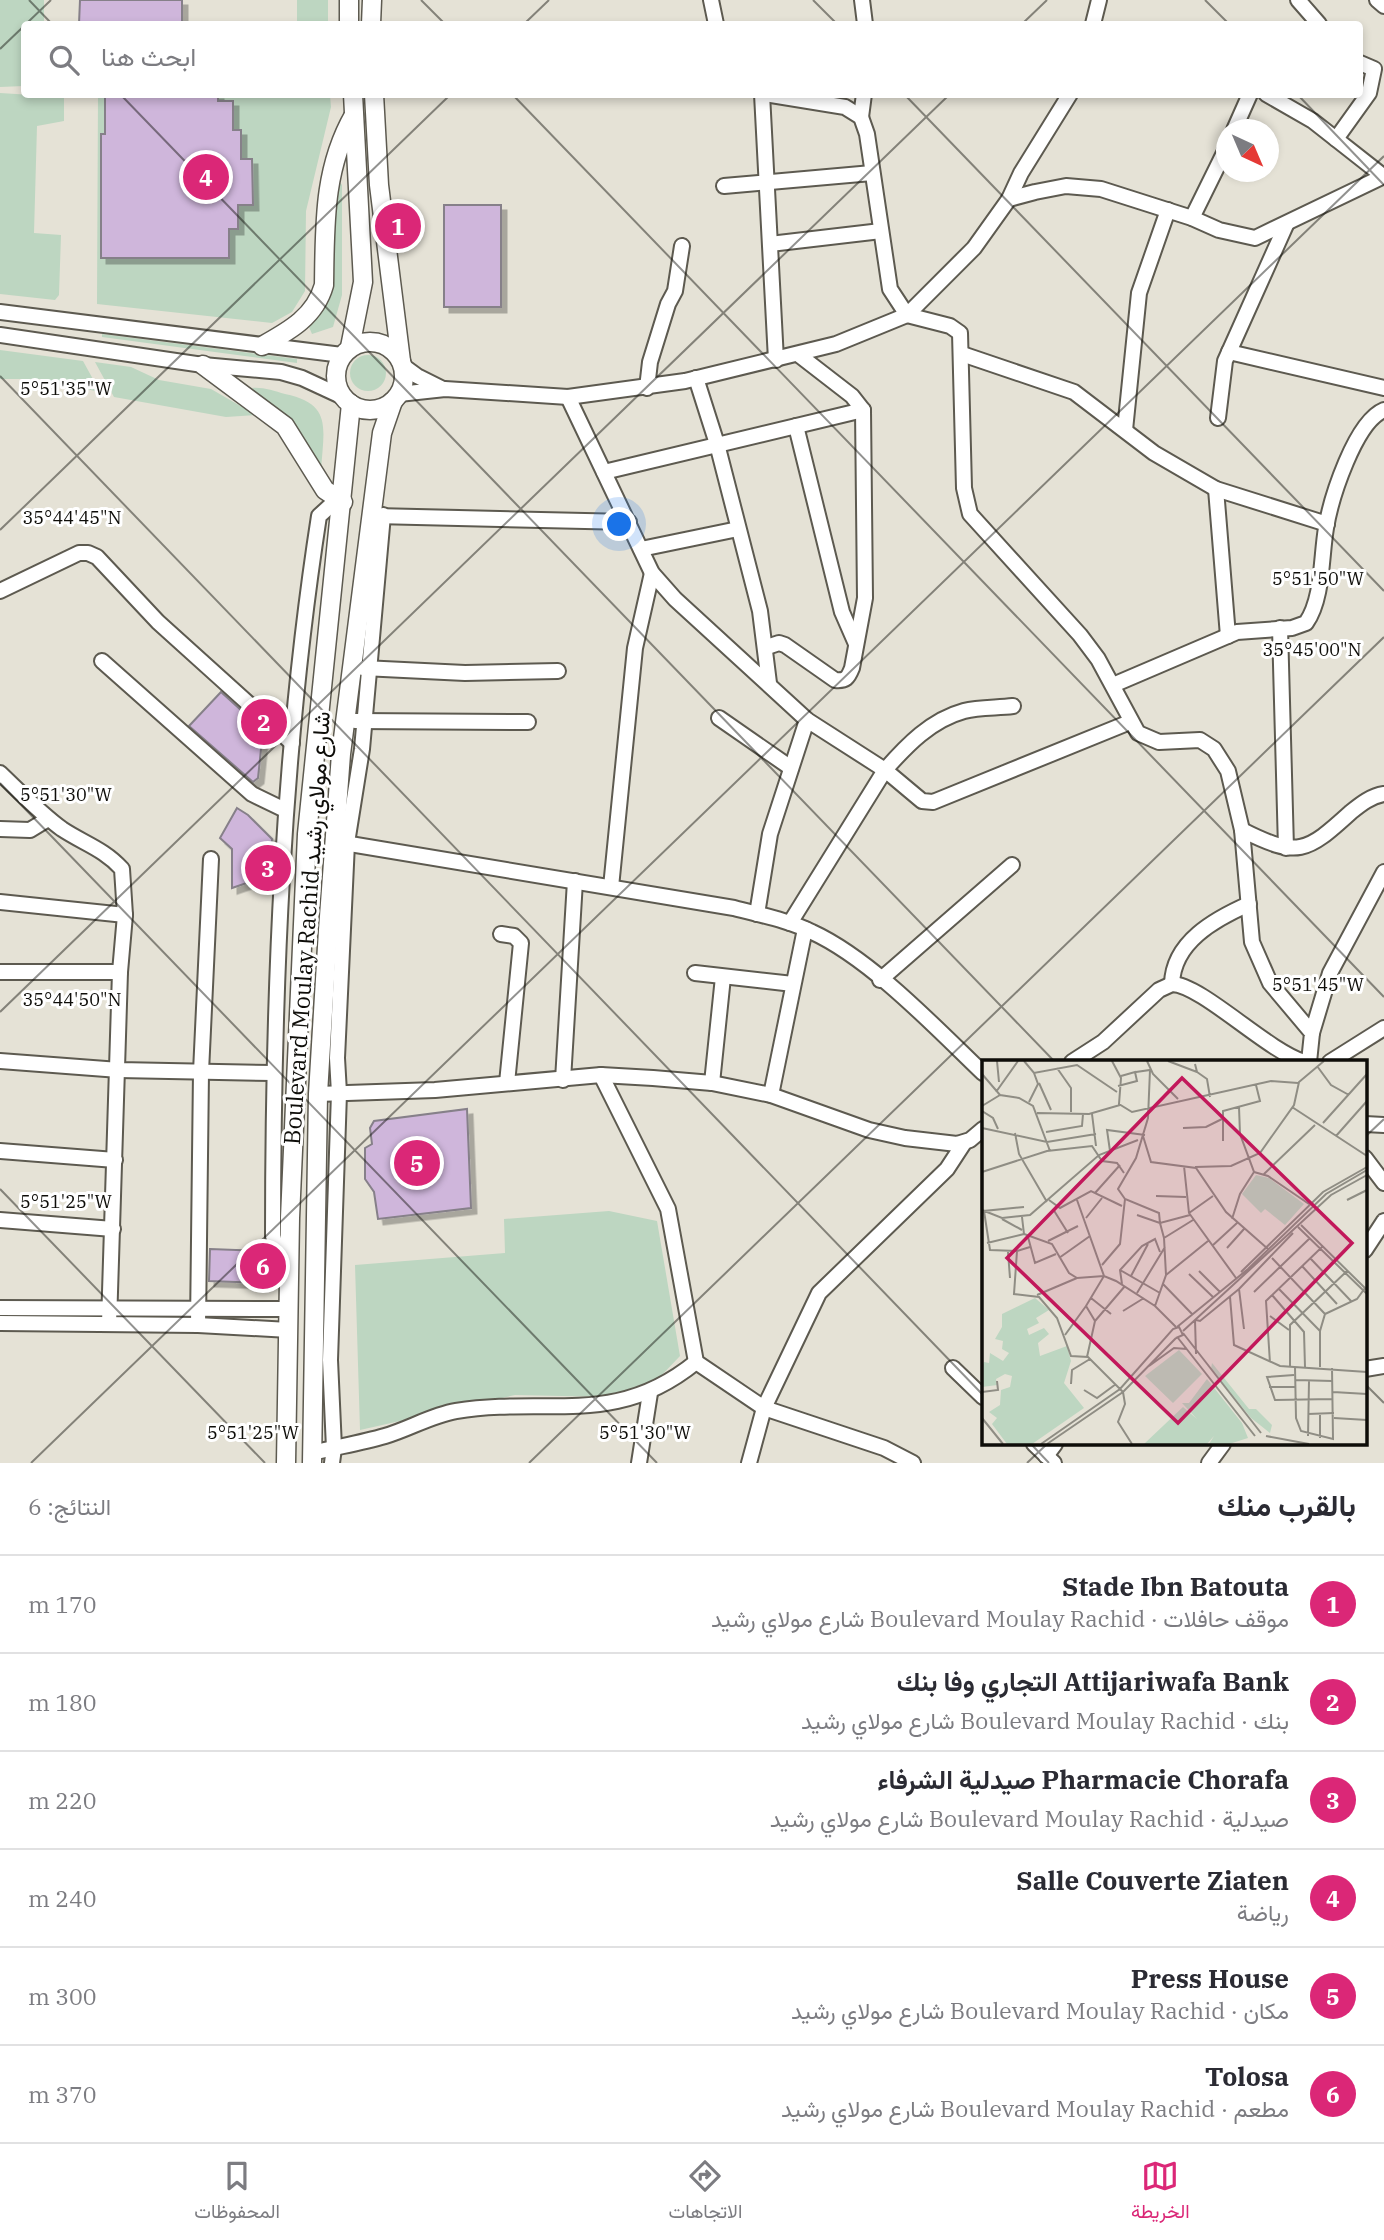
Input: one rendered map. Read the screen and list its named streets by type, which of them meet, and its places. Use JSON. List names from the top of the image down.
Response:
{
  "streets": {
    "main road": ["Boulevard Moulay Rachid شارع مولاي رشيد"]
  },
  "north": "bottom right",
  "page": {
    "search": "ابحث هنا",
    "pins": [
      "4",
      "1",
      "2",
      "3",
      "5",
      "6"
    ],
    "heading": ["بالقرب منك", "النتائج: 6"],
    "list": [
      {
        "mark": "1",
        "name": "Stade Ibn Batouta",
        "note": "موقف حافلات · Boulevard Moulay Rachid شارع مولاي رشيد",
        "value": "170 m"
      },
      {
        "mark": "2",
        "name": "Attijariwafa Bank التجاري وفا بنك",
        "note": "بنك · Boulevard Moulay Rachid شارع مولاي رشيد",
        "value": "180 m"
      },
      {
        "mark": "3",
        "name": "Pharmacie Chorafa صيدلية الشرفاء",
        "note": "صيدلية · Boulevard Moulay Rachid شارع مولاي رشيد",
        "value": "220 m"
      },
      {
        "mark": "4",
        "name": "Salle Couverte Ziaten",
        "note": "رياضة",
        "value": "240 m"
      },
      {
        "mark": "5",
        "name": "Press House",
        "note": "مكان · Boulevard Moulay Rachid شارع مولاي رشيد",
        "value": "300 m"
      },
      {
        "mark": "6",
        "name": "Tolosa",
        "note": "مطعم · Boulevard Moulay Rachid شارع مولاي رشيد",
        "value": "370 m"
      }
    ],
    "nav": ["الخريطة", "الاتجاهات", "المحفوظات"]
  },
  "coordinates": [
    "5°51'35\"W",
    "35°44'45\"N",
    "5°51'50\"W",
    "35°45'00\"N",
    "5°51'30\"W",
    "5°51'45\"W",
    "35°44'50\"N",
    "5°51'25\"W"
  ]
}
